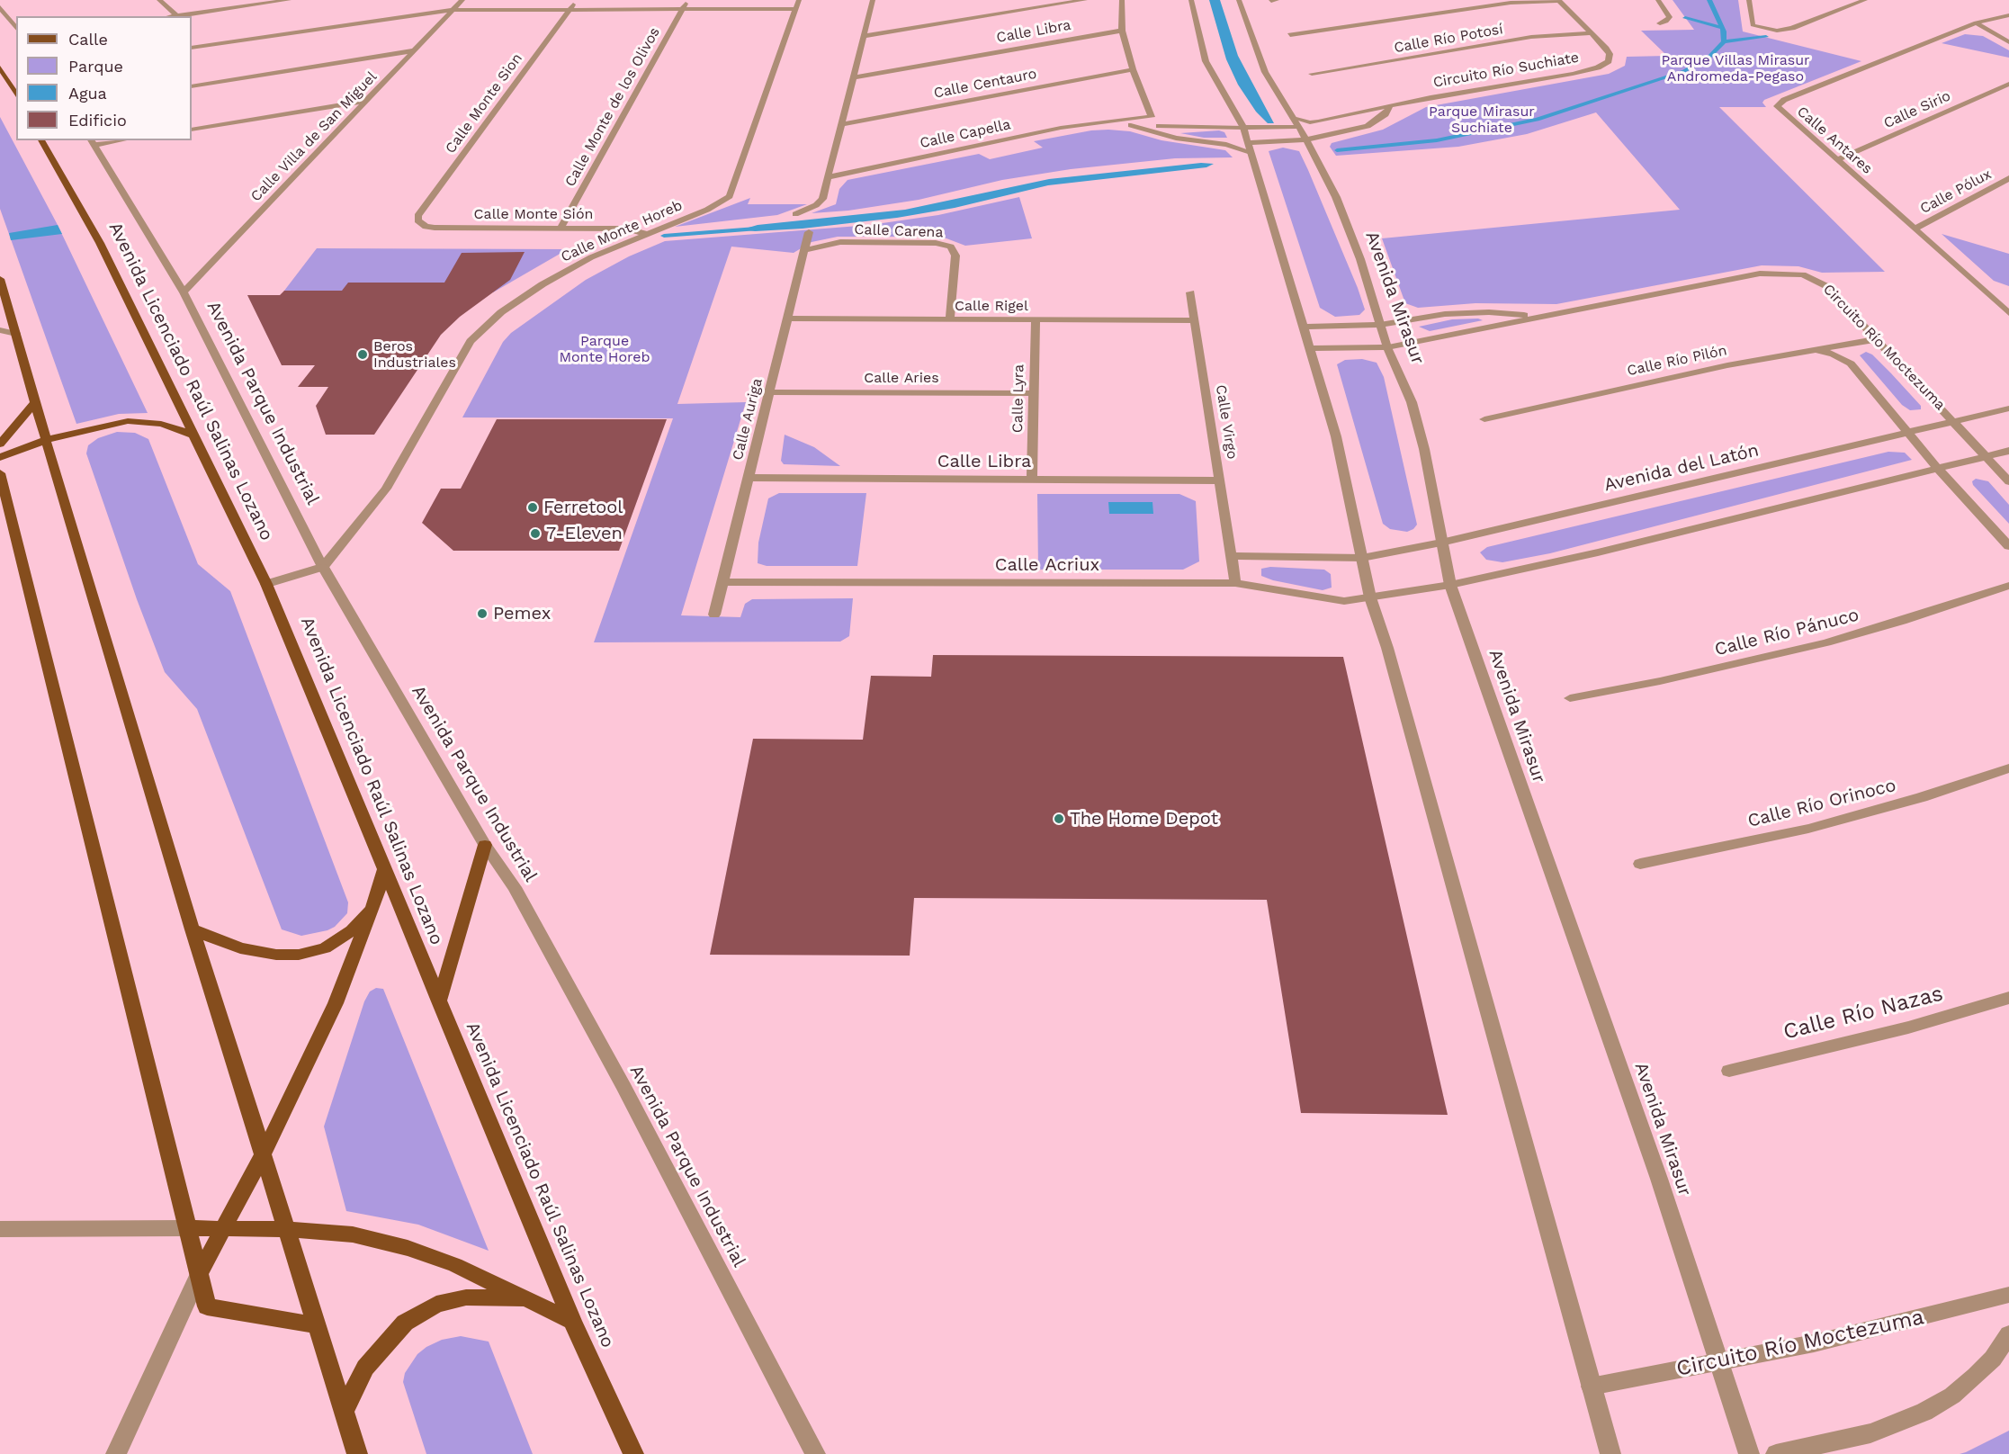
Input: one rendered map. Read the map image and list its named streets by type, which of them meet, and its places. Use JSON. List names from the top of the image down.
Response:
{
  "streets": {
    "main road": ["Avenida Licenciado Raúl Salinas Lozano"],
    "street": [
      "Calle Libra",
      "Calle Río Potosí",
      "Circuito Río Suchiate",
      "Calle Centauro",
      "Calle Monte Sion",
      "Calle Monte de los Olivos",
      "Calle Sirio",
      "Calle Capella",
      "Calle Villa de San Miguel",
      "Calle Antares",
      "Calle Pólux",
      "Calle Monte Sión",
      "Calle Monte Horeb",
      "Calle Carena",
      "Avenida Mirasur",
      "Calle Rigel",
      "Circuito Río Moctezuma",
      "Calle Río Pilón",
      "Calle Aries",
      "Calle Lyra",
      "Avenida Parque Industrial",
      "Calle Auriga",
      "Calle Virgo",
      "Avenida del Latón",
      "Calle Acriux",
      "Calle Río Pánuco",
      "Calle Río Orinoco",
      "Calle Río Nazas"
    ]
  },
  "crossings": [
    ["Calle Libra", "Calle Lyra"],
    ["Calle Libra", "Calle Auriga"],
    ["Calle Libra", "Calle Virgo"],
    ["Calle Río Potosí", "Circuito Río Suchiate"],
    ["Circuito Río Suchiate", "Calle Capella"],
    ["Circuito Río Suchiate", "Avenida Mirasur"],
    ["Calle Monte Sion", "Calle Monte Sión"],
    ["Calle Monte de los Olivos", "Calle Monte Sión"],
    ["Calle Sirio", "Calle Antares"],
    ["Calle Capella", "Avenida Mirasur"],
    ["Calle Villa de San Miguel", "Avenida Parque Industrial"],
    ["Calle Antares", "Calle Pólux"],
    ["Calle Monte Sión", "Calle Monte Horeb"],
    ["Calle Monte Horeb", "Avenida Parque Industrial"],
    ["Calle Carena", "Calle Rigel"],
    ["Calle Carena", "Calle Auriga"],
    ["Avenida Mirasur", "Circuito Río Moctezuma"],
    ["Avenida Mirasur", "Avenida del Latón"],
    ["Calle Rigel", "Calle Lyra"],
    ["Calle Rigel", "Calle Auriga"],
    ["Calle Rigel", "Calle Virgo"],
    ["Circuito Río Moctezuma", "Calle Río Pilón"],
    ["Circuito Río Moctezuma", "Avenida del Latón"],
    ["Calle Aries", "Calle Lyra"],
    ["Calle Aries", "Calle Auriga"],
    ["Calle Auriga", "Calle Acriux"],
    ["Calle Virgo", "Calle Acriux"]
  ],
  "parks": ["Parque Villas Mirasur Andromeda-Pegaso", "Parque Mirasur Suchiate", "Parque Monte Horeb"],
  "places": [
    "Beros Industriales",
    "Ferretool",
    "7-Eleven",
    "Pemex",
    "The Home Depot"
  ],
  "legend": [
    "Calle",
    "Parque",
    "Agua",
    "Edificio"
  ]
}
